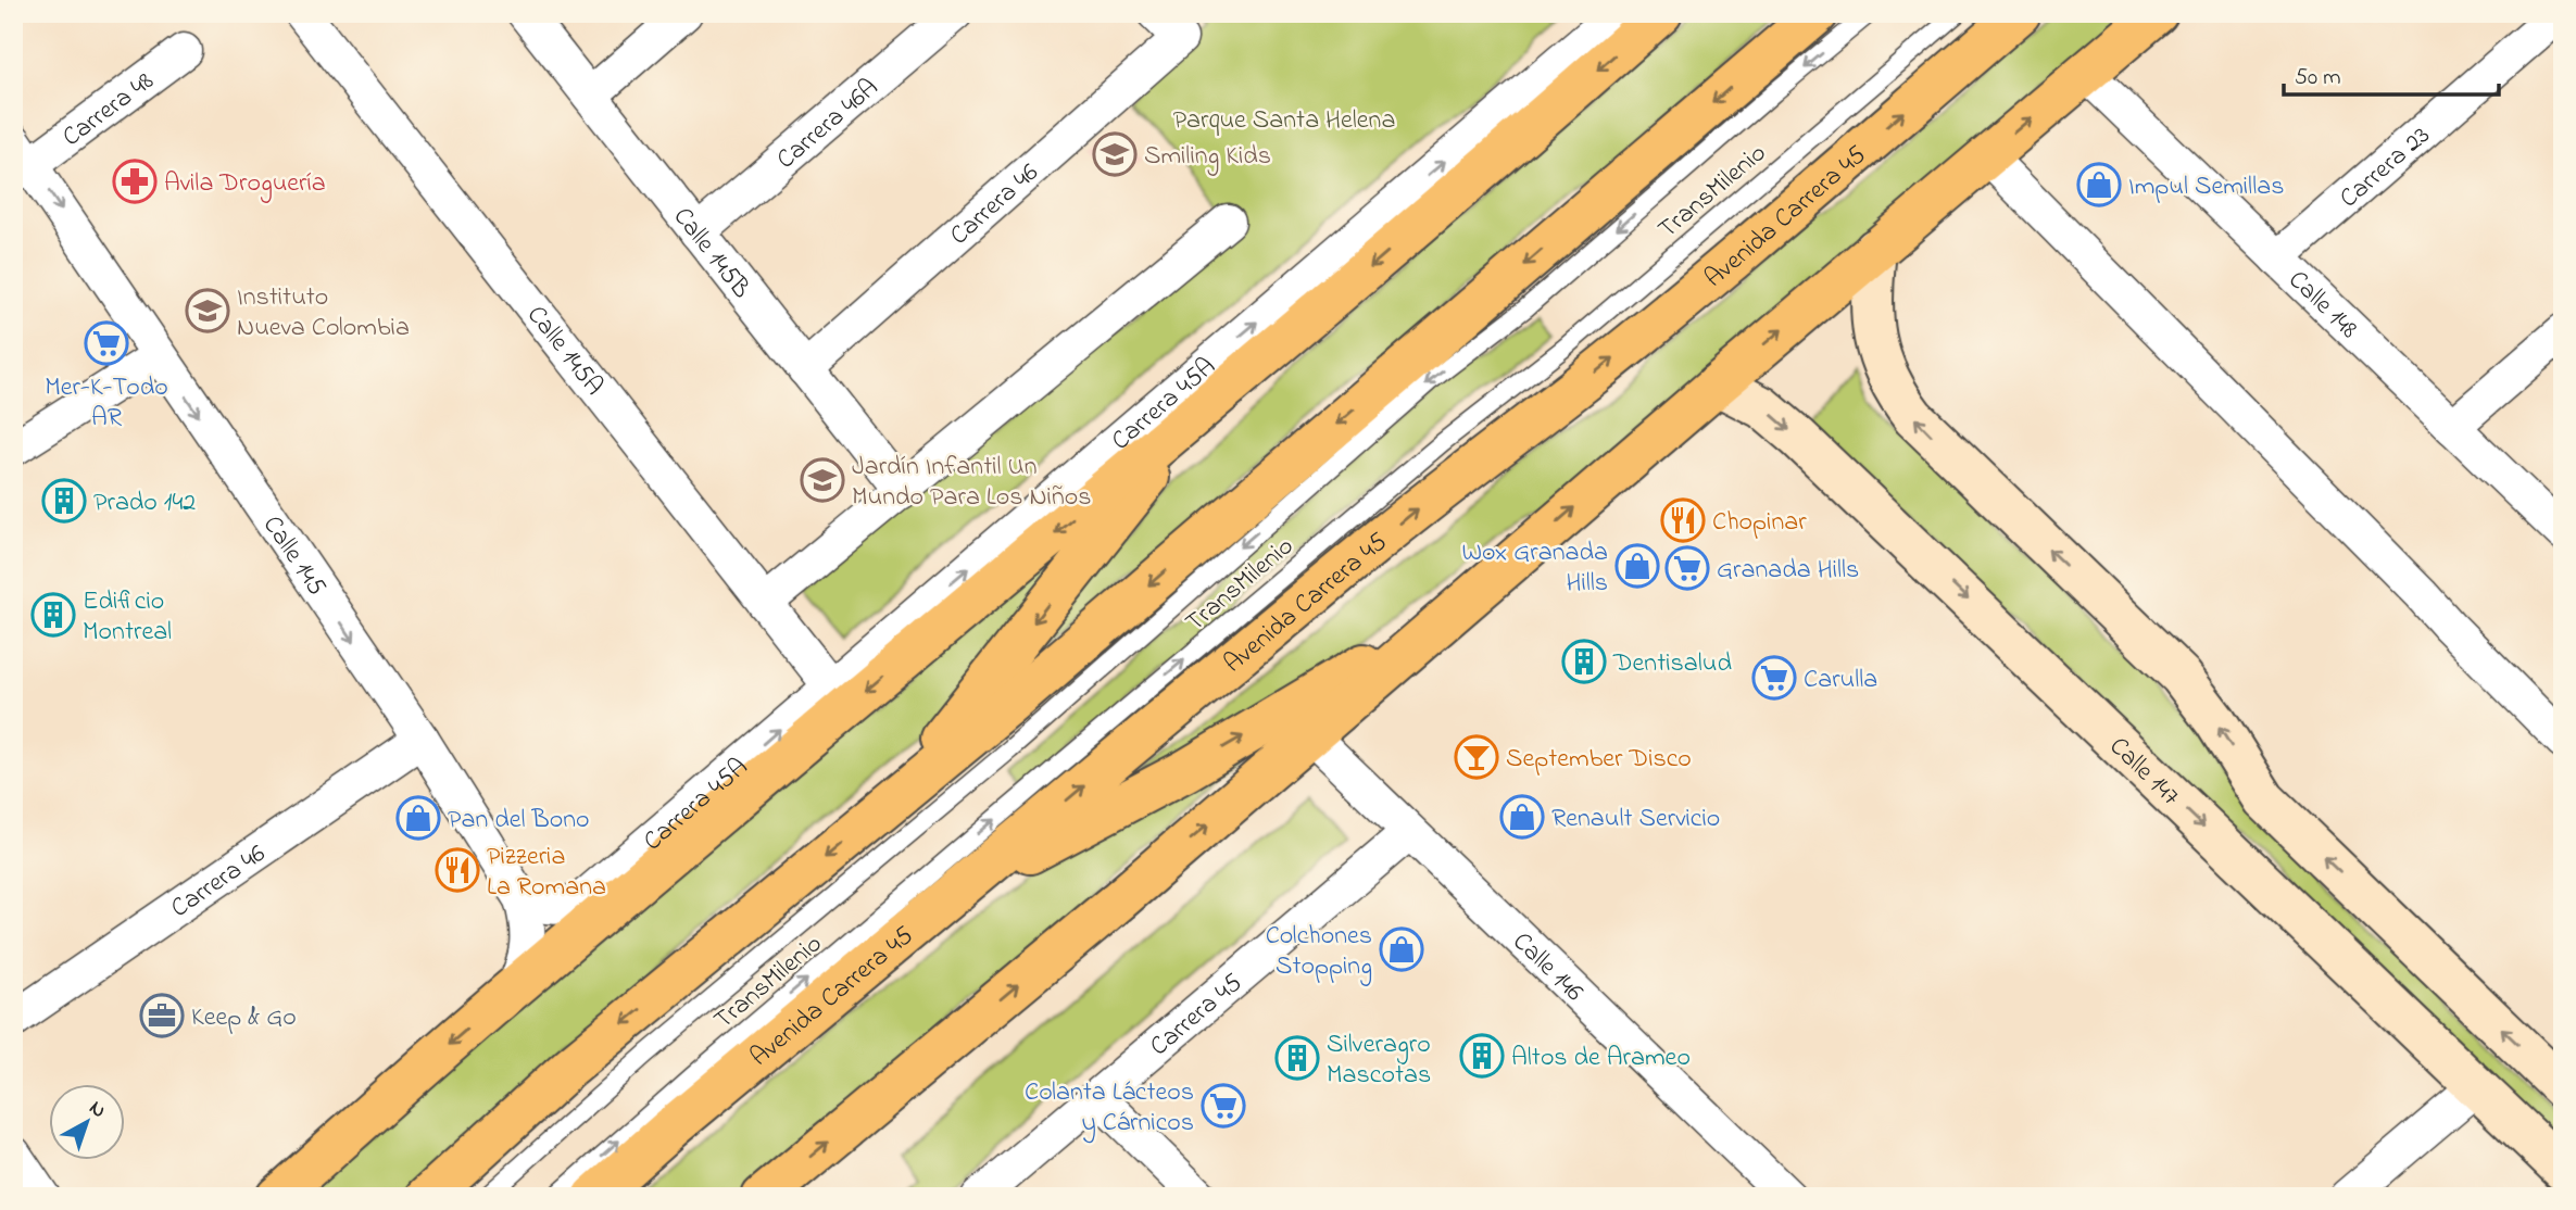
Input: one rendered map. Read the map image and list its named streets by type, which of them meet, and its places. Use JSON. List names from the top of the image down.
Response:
{
  "streets": {
    "highway": ["Avenida Carrera 45"],
    "main road": ["Calle 147"],
    "street": [
      "Carrera 48",
      "Carrera 46A",
      "Carrera 23",
      "Carrera 46",
      "Calle 145B",
      "Calle 148",
      "Calle 145A",
      "Carrera 45A",
      "Calle 145",
      "Calle 146",
      "Carrera 45"
    ],
    "lane": ["TransMilenio"]
  },
  "crossings": [
    ["Carrera 48", "Calle 145"],
    ["Carrera 46A", "Calle 145B"],
    ["Carrera 23", "Calle 148"],
    ["Carrera 46", "Calle 145B"],
    ["Carrera 46", "Calle 145"],
    ["Calle 145A", "Carrera 45A"],
    ["Carrera 45A", "Calle 145"],
    ["Calle 146", "Carrera 45"]
  ],
  "one_way": ["Calle 145"],
  "parks": ["Parque Santa Helena"],
  "places": {
    "school or university": ["Smiling Kids", "Instituto Nueva Colombia", "Jardín Infantil Un Mundo Para Los Niños"],
    "pharmacy": ["Avila Droguería"],
    "shop": [
      "Impul Semillas",
      "Wox Granada Hills",
      "Renault Servicio",
      "Pan del Bono",
      "Colchones Stopping"
    ],
    "supermarket": [
      "Mer-K-Todo AR",
      "Granada Hills",
      "Carulla",
      "Colanta Lácteos y Cárnicos"
    ],
    "building": [
      "Prado 142",
      "Edificio Montreal",
      "Dentisalud",
      "Altos de Arameo",
      "Silveragro Mascotas"
    ],
    "restaurant": ["Chopinar", "Pizzeria La Romana"],
    "bar": ["September Disco"],
    "office": ["Keep & Go"]
  },
  "scale_bar": "50 m",
  "north": "top right"
}
